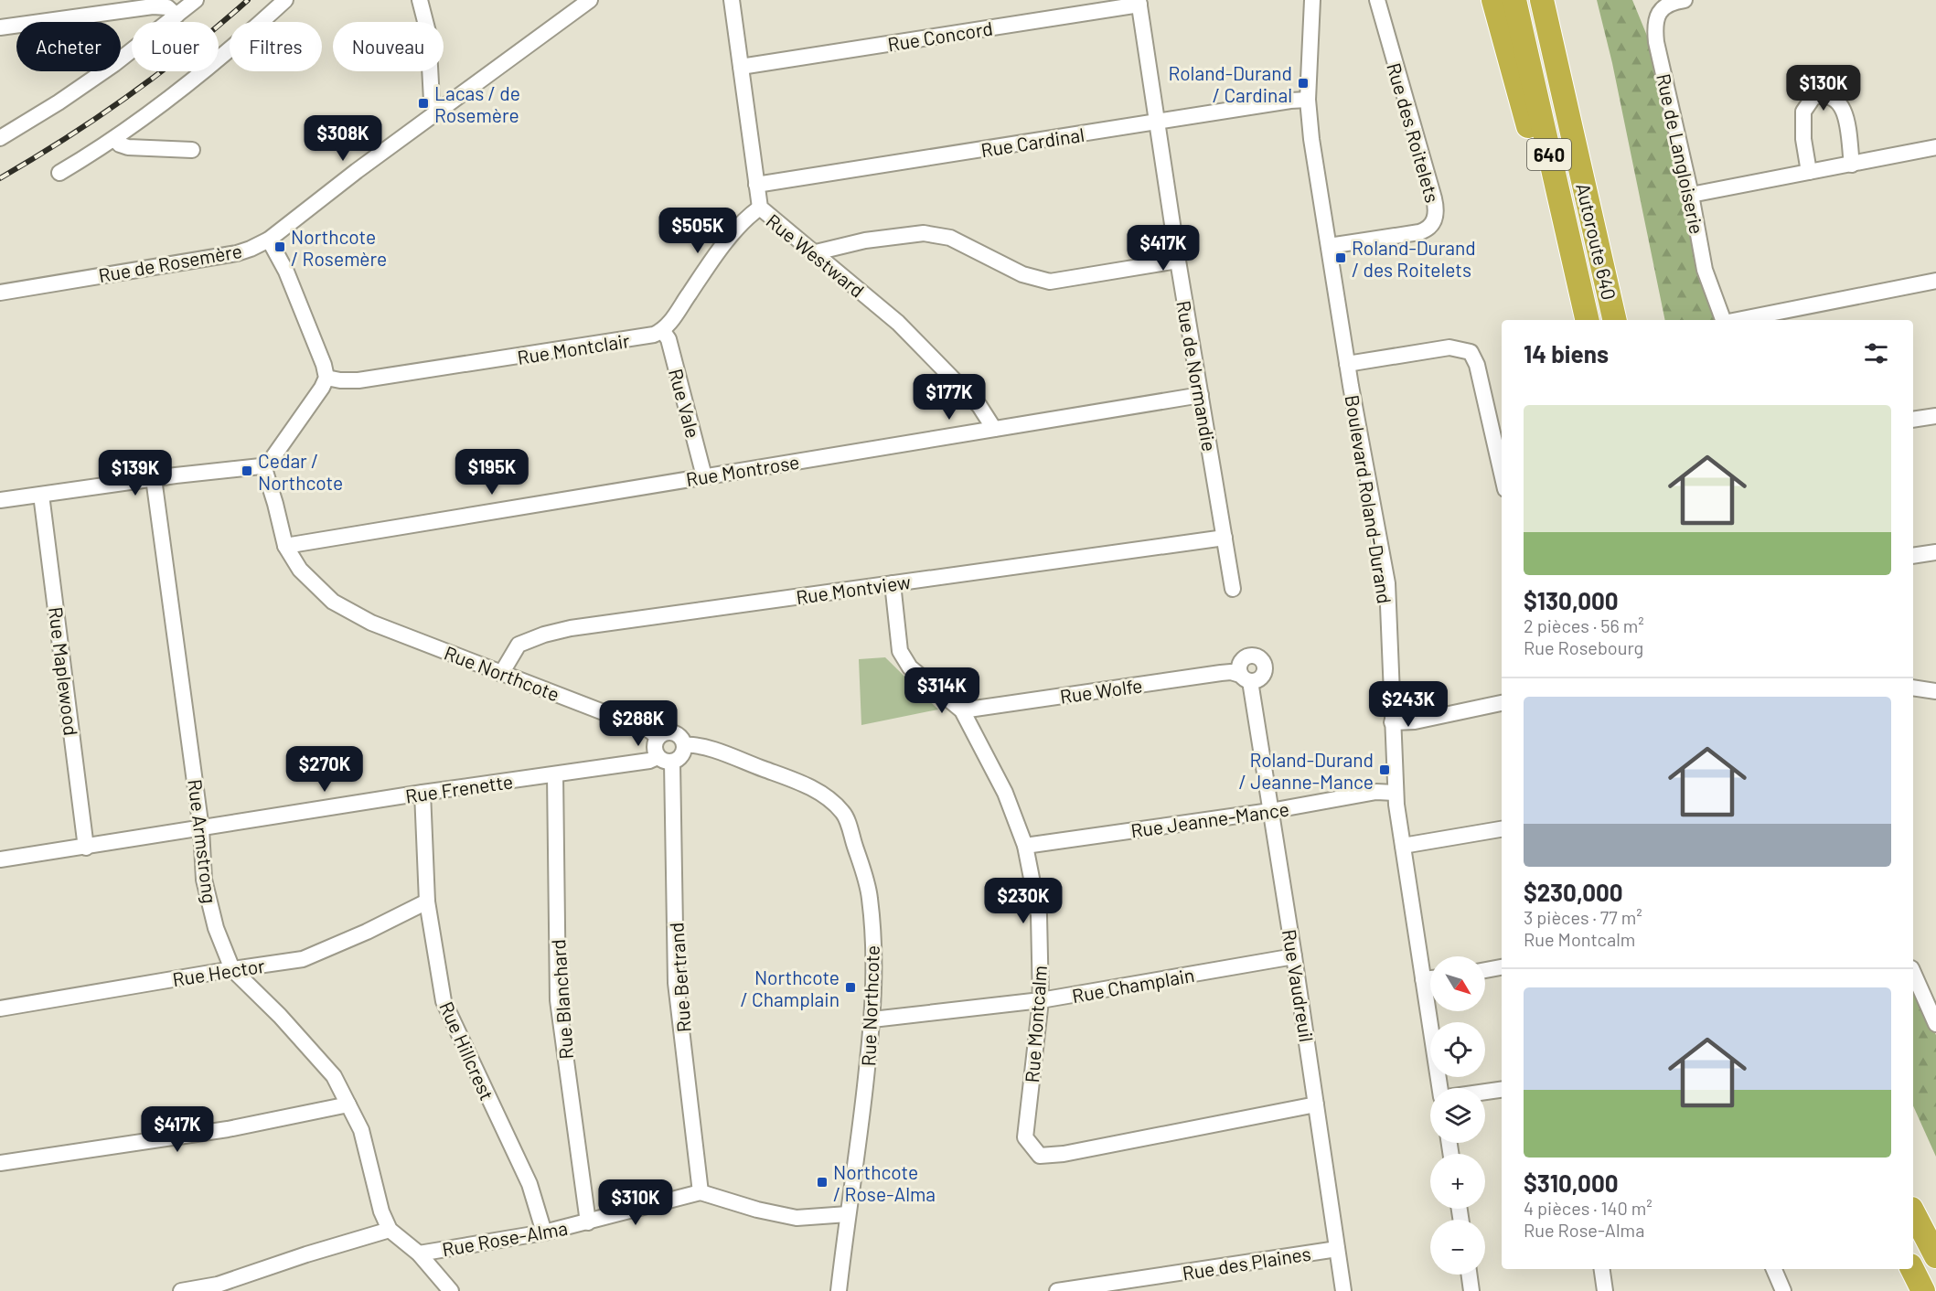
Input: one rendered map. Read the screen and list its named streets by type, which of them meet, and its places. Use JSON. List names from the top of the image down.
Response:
{
  "streets": {
    "highway": ["640", "Autoroute 640"],
    "street": [
      "Rue Concord",
      "Rue des Roitelets",
      "Rue Cardinal",
      "Rue de Langloiserie",
      "Rue Westward",
      "Rue de Rosemère",
      "Rue Montclair",
      "Rue de Normandie",
      "Rue Vale",
      "Rue Montrose",
      "Boulevard Roland-Durand",
      "Rue Montview",
      "Rue Maplewood",
      "Rue Northcote",
      "Rue Wolfe",
      "Rue Frenette",
      "Rue Jeanne-Mance",
      "Rue Armstrong",
      "Rue Hector",
      "Rue Bertrand",
      "Rue Champlain",
      "Rue Vaudreuil",
      "Rue Blanchard",
      "Rue Montcalm",
      "Rue Hillcrest",
      "Rue Rose-Alma",
      "Rue des Plaines"
    ]
  },
  "crossings": [
    ["Rue Concord", "Rue Westward"],
    ["Rue Concord", "Rue de Normandie"],
    ["Rue des Roitelets", "Boulevard Roland-Durand"],
    ["Rue Cardinal", "Rue Westward"],
    ["Rue Cardinal", "Rue de Normandie"],
    ["Rue Cardinal", "Boulevard Roland-Durand"],
    ["Rue Westward", "Rue Montrose"],
    ["Rue Montclair", "Rue Vale"],
    ["Rue de Normandie", "Rue Montrose"],
    ["Rue de Normandie", "Rue Montview"],
    ["Rue Vale", "Rue Montrose"],
    ["Rue Montrose", "Rue Northcote"],
    ["Boulevard Roland-Durand", "Rue Jeanne-Mance"],
    ["Rue Montview", "Rue Northcote"],
    ["Rue Montview", "Rue Montcalm"],
    ["Rue Maplewood", "Rue Frenette"],
    ["Rue Northcote", "Rue Frenette"],
    ["Rue Northcote", "Rue Bertrand"],
    ["Rue Northcote", "Rue Champlain"],
    ["Rue Wolfe", "Rue Vaudreuil"],
    ["Rue Wolfe", "Rue Montcalm"],
    ["Rue Frenette", "Rue Armstrong"],
    ["Rue Frenette", "Rue Bertrand"],
    ["Rue Frenette", "Rue Blanchard"],
    ["Rue Frenette", "Rue Hillcrest"],
    ["Rue Jeanne-Mance", "Rue Vaudreuil"],
    ["Rue Jeanne-Mance", "Rue Montcalm"],
    ["Rue Armstrong", "Rue Hector"],
    ["Rue Armstrong", "Rue Rose-Alma"],
    ["Rue Hector", "Rue Hillcrest"],
    ["Rue Bertrand", "Rue Rose-Alma"],
    ["Rue Champlain", "Rue Vaudreuil"],
    ["Rue Champlain", "Rue Montcalm"],
    ["Rue Vaudreuil", "Rue Montcalm"],
    ["Rue Vaudreuil", "Rue des Plaines"],
    ["Rue Blanchard", "Rue Rose-Alma"],
    ["Rue Hillcrest", "Rue Rose-Alma"]
  ],
  "places": {
    "transit": [
      "Roland-Durand / Cardinal",
      "Lacas / de Rosemère",
      "Northcote / Rosemère",
      "Roland-Durand / des Roitelets",
      "Cedar / Northcote",
      "Roland-Durand / Jeanne-Mance",
      "Northcote / Champlain",
      "Northcote / Rose-Alma"
    ]
  },
  "north": "bottom right",
  "page": {
    "chip": [
      "Acheter",
      "Louer",
      "Filtres",
      "Nouveau"
    ],
    "price": [
      "$130K",
      "$308K",
      "$505K",
      "$417K",
      "$177K",
      "$195K",
      "$139K",
      "$314K",
      "$243K",
      "$288K",
      "$270K",
      "$230K",
      "$417K",
      "$310K"
    ],
    "heading": "14 biens",
    "list": [
      {
        "name": "$130,000",
        "note": "2 pièces · 56 m² · Rue Rosebourg"
      },
      {
        "name": "$230,000",
        "note": "3 pièces · 77 m² · Rue Montcalm"
      },
      {
        "name": "$310,000",
        "note": "4 pièces · 140 m² · Rue Rose-Alma"
      }
    ],
    "map_buttons": ["+", "−"]
  }
}
